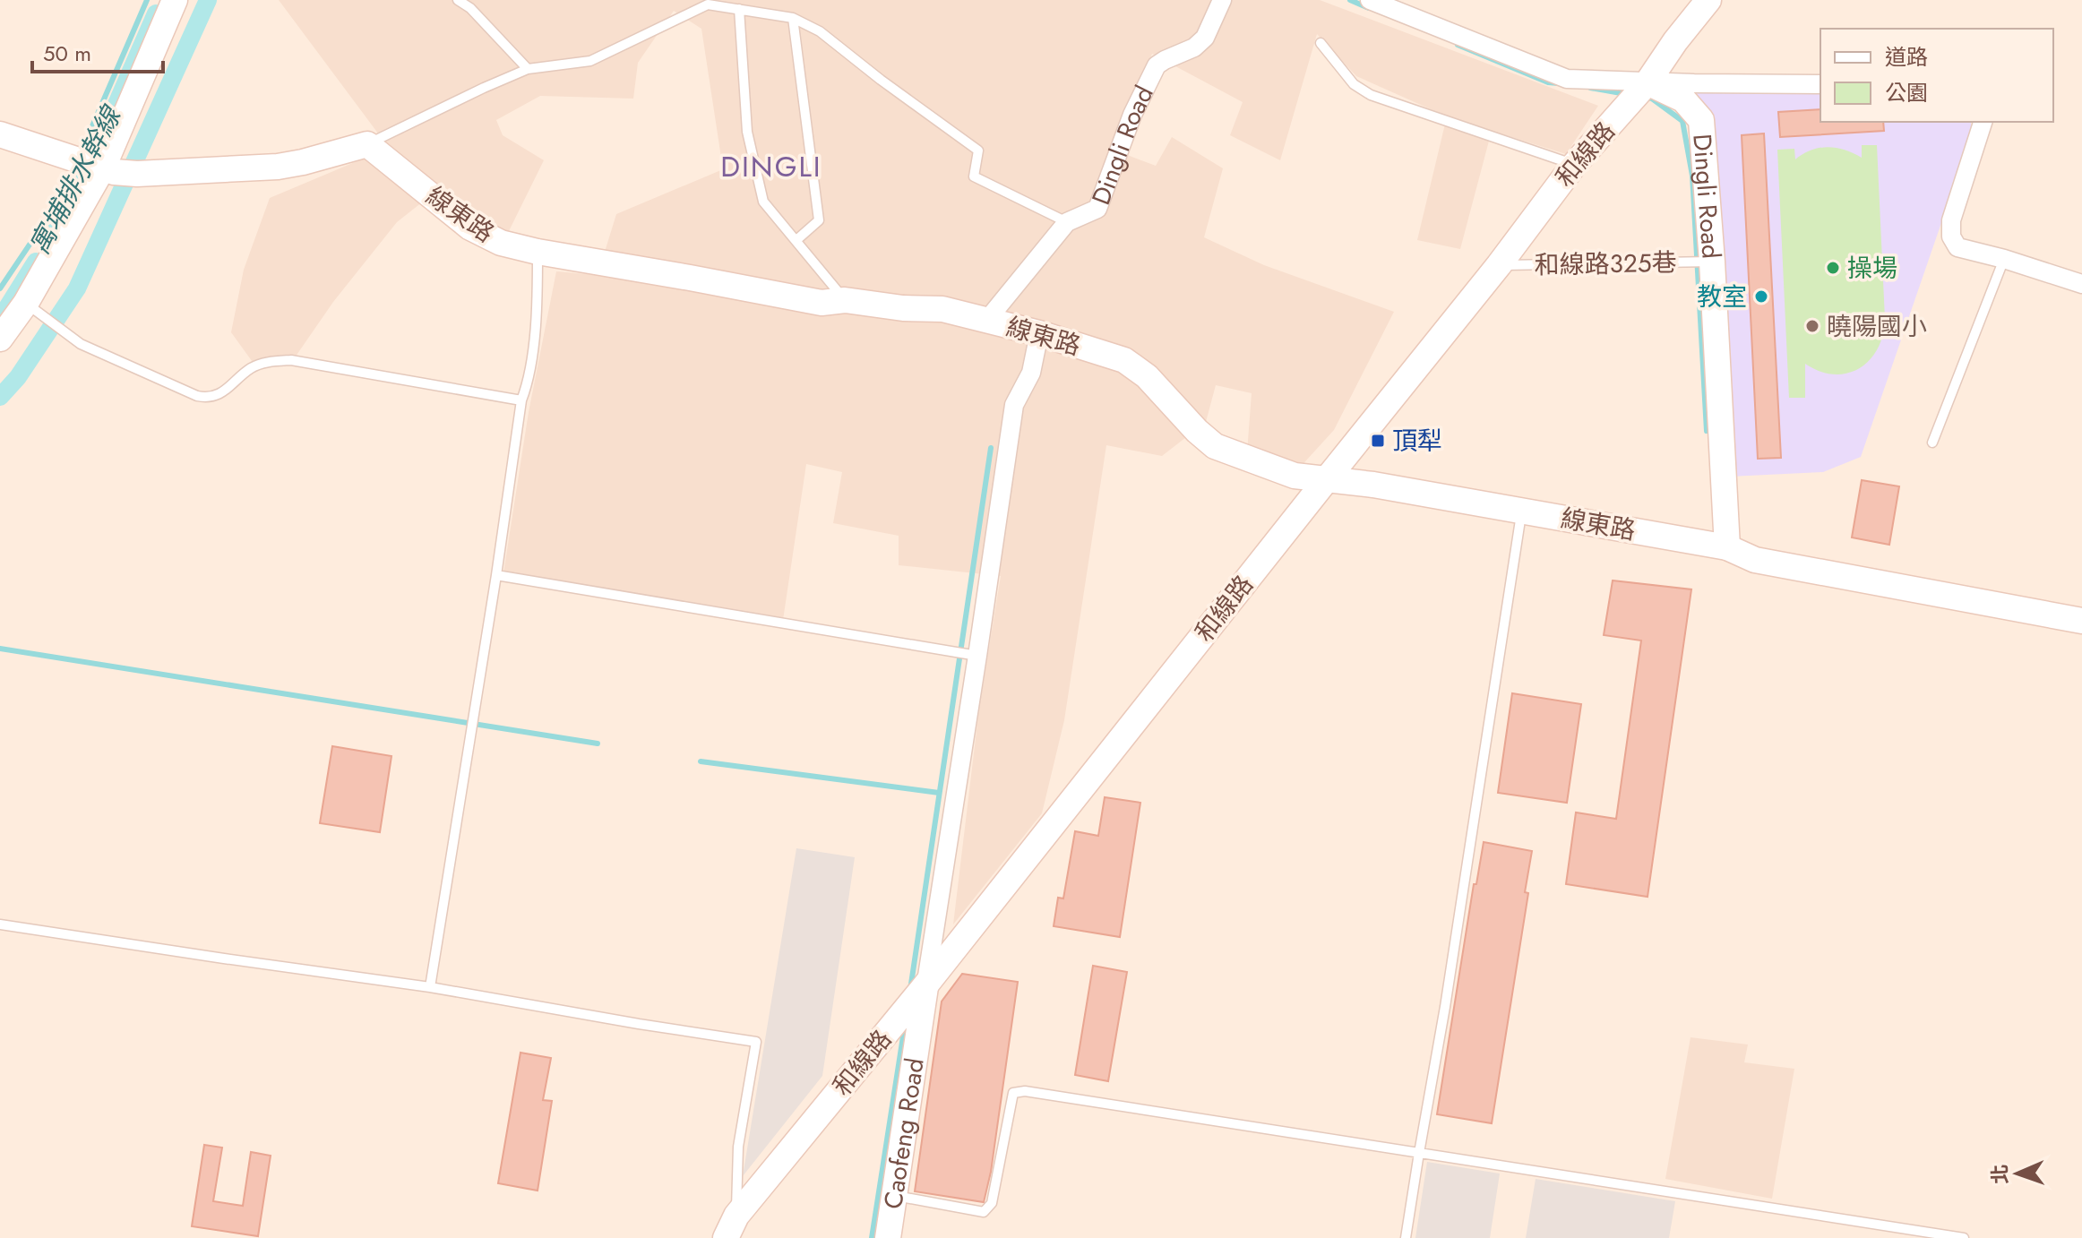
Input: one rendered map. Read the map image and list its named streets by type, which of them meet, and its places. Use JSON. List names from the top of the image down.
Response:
{
  "streets": {
    "street": [
      "Dingli Road",
      "和線路",
      "線東路",
      "Caofeng Road"
    ],
    "lane": ["和線路325巷"]
  },
  "crossings": [
    ["Dingli Road", "和線路"],
    ["Dingli Road", "線東路"],
    ["Dingli Road", "和線路325巷"],
    ["和線路", "線東路"],
    ["和線路", "和線路325巷"],
    ["和線路", "Caofeng Road"]
  ],
  "districts": ["DINGLI"],
  "water": ["寓埔排水幹線"],
  "places": {
    "other": ["操場", "教室", "曉陽國小"],
    "transit": ["頂犁"]
  },
  "legend": ["道路", "公園"],
  "scale_bar": "50 m",
  "north": "left"
}
